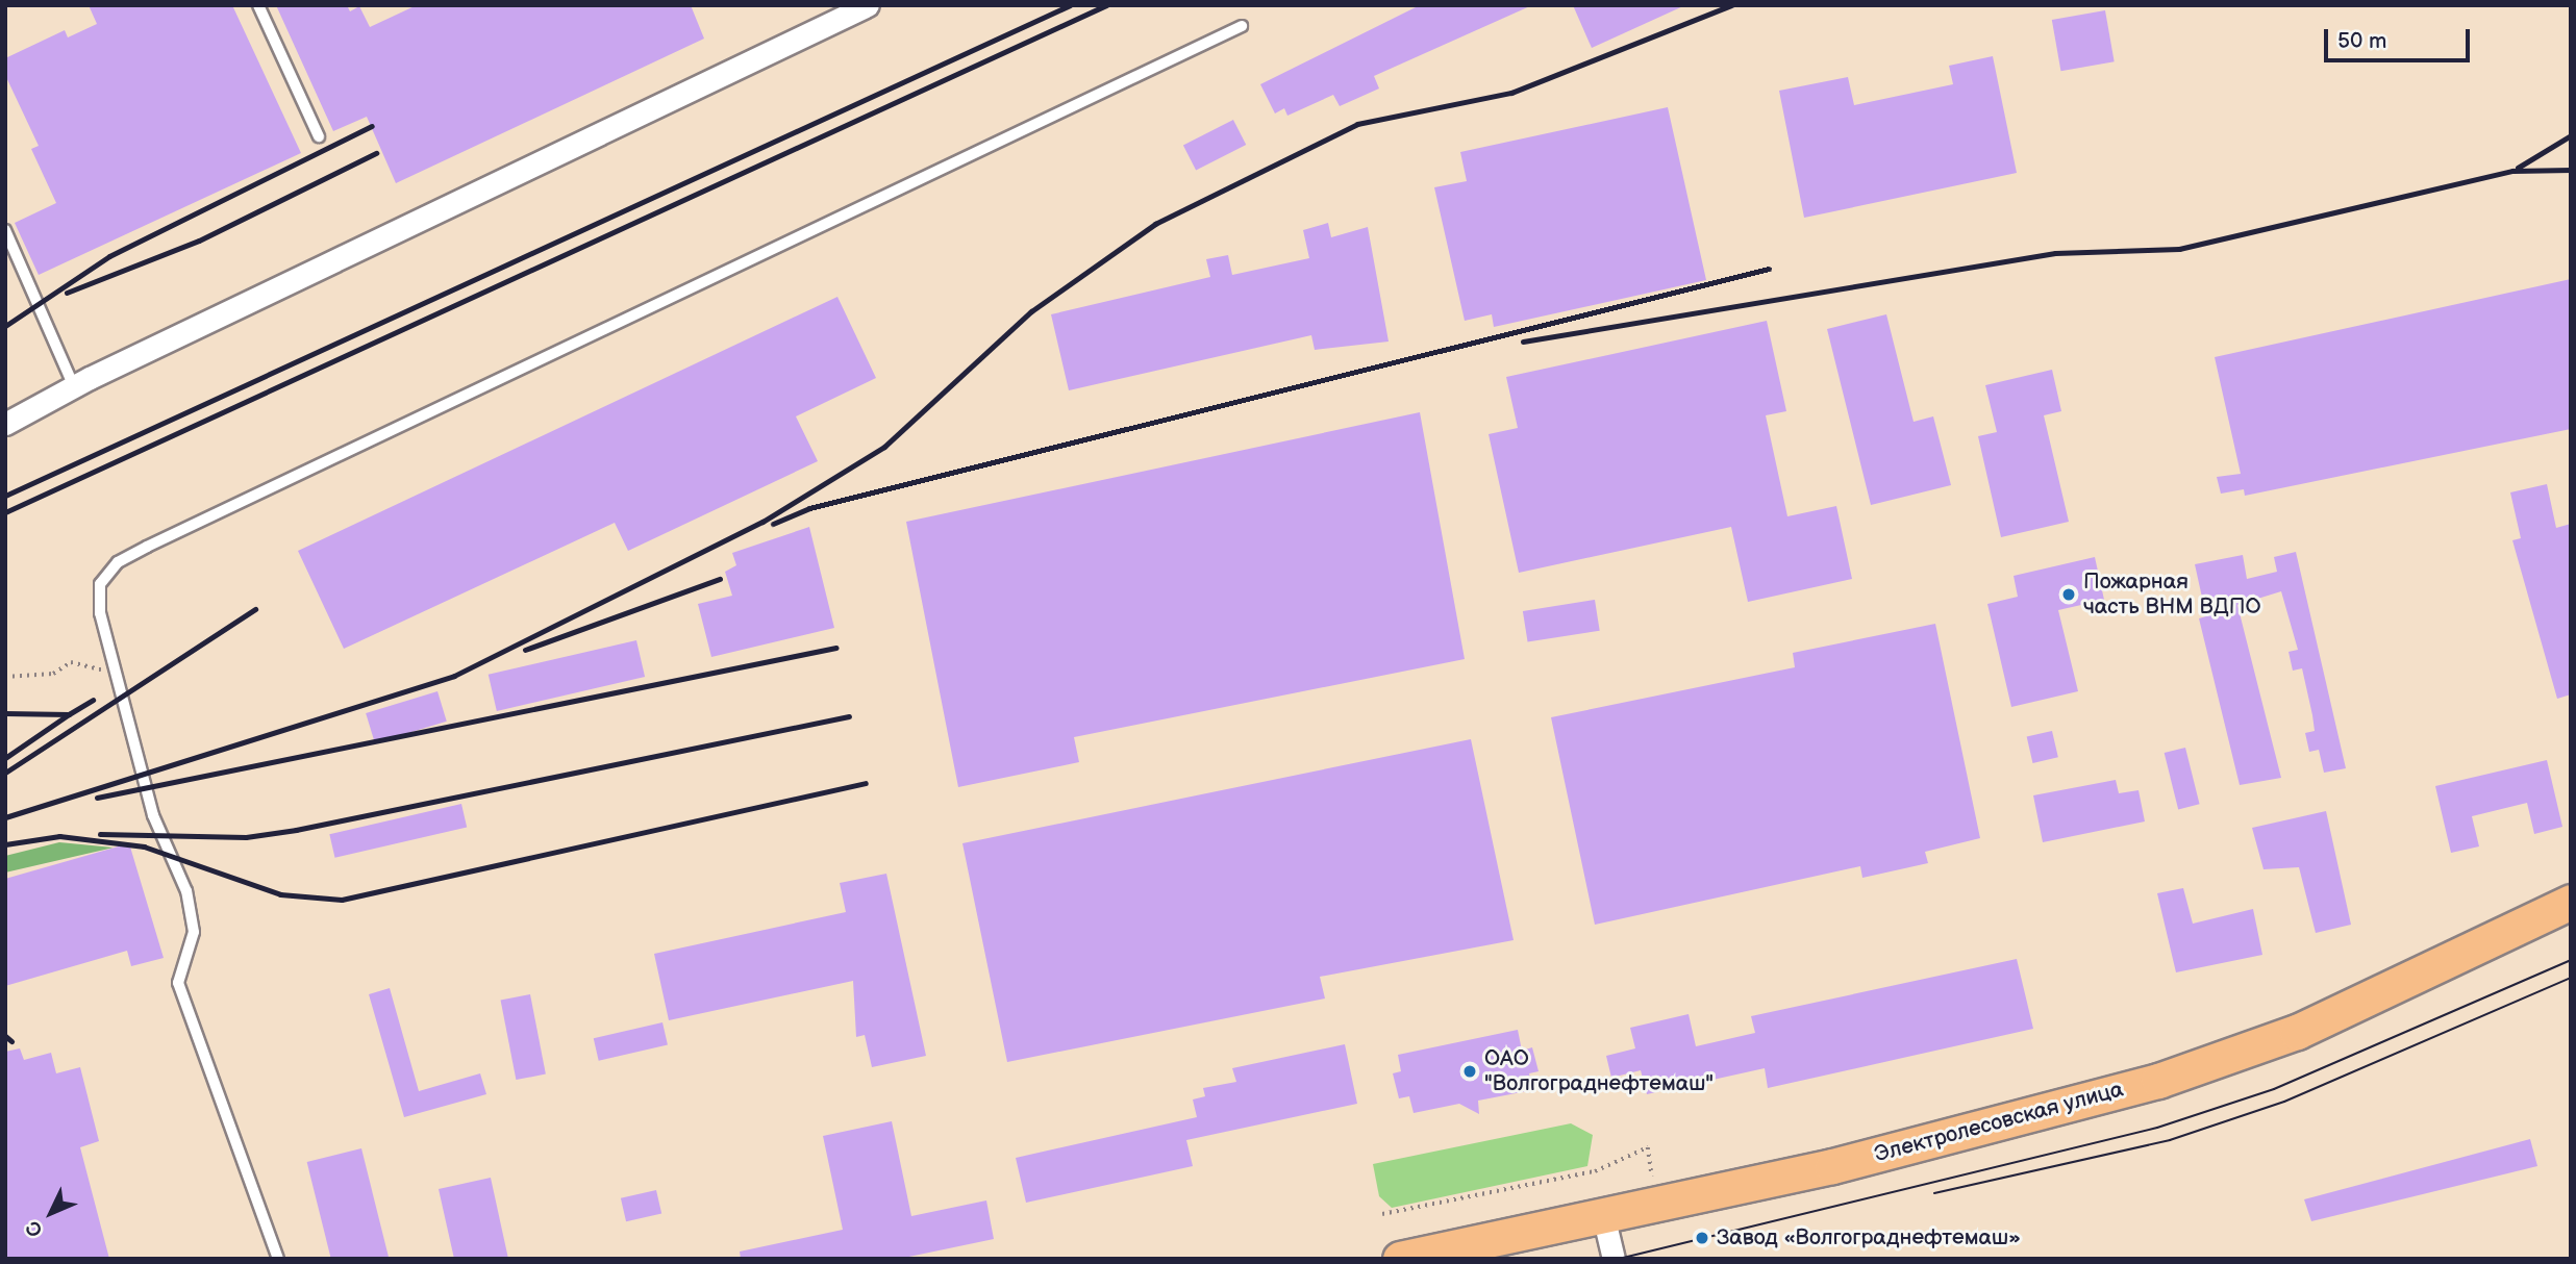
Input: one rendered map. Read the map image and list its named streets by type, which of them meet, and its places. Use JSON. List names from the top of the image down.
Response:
{
  "streets": {
    "main road": ["Электролесовская улица"]
  },
  "places": ["Пожарная часть ВНМ ВДПО", "ОАО \"Волгограднефтемаш\"", "Завод «Волгограднефтемаш»"],
  "scale_bar": "50 m",
  "north": "bottom left"
}
